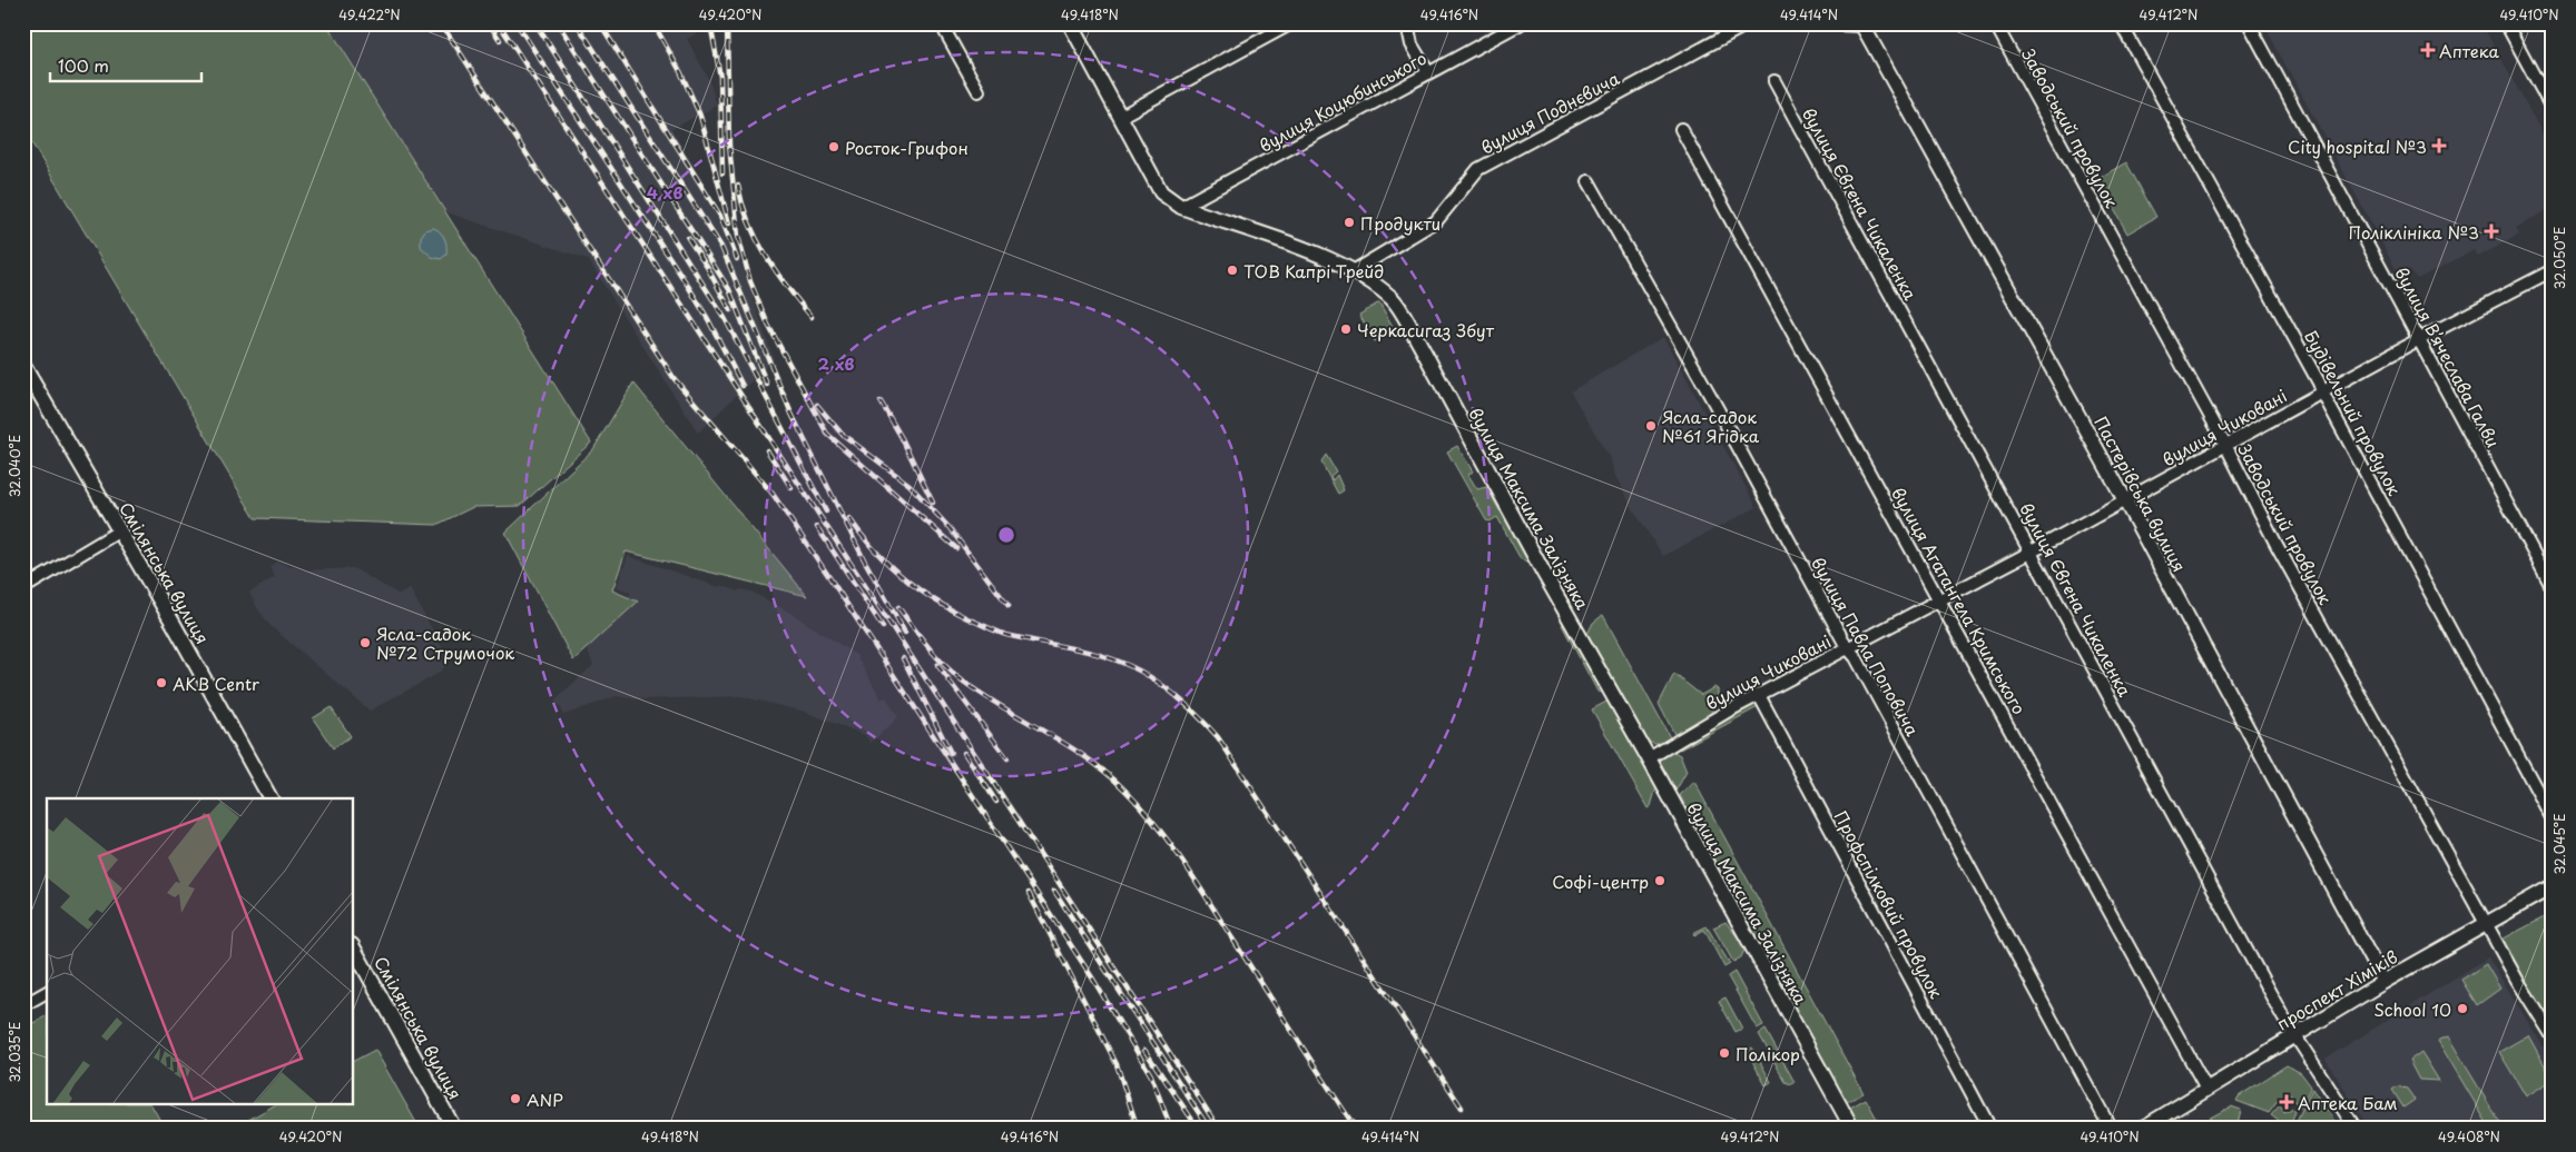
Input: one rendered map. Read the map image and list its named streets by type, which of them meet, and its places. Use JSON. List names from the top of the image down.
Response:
{
  "streets": {
    "main road": [
      "Пастерівська вулиця",
      "вулиця Максима Залізняка",
      "Смілянська вулиця",
      "проспект Хіміків"
    ],
    "street": [
      "вулиця Коцюбинського",
      "вулиця Поднєвича",
      "Заводський провулок",
      "вулиця Євгена Чикаленка",
      "вулиця Вʼячеслава Галви",
      "Будівельний провулок",
      "вулиця Чиковані",
      "вулиця Агатангела Кримського",
      "вулиця Павла Поповича",
      "Профспілковий провулок"
    ]
  },
  "crossings": [
    ["вулиця Коцюбинського", "вулиця Максима Залізняка"],
    ["вулиця Поднєвича", "вулиця Максима Залізняка"],
    ["Заводський провулок", "вулиця Чиковані"],
    ["Заводський провулок", "проспект Хіміків"],
    ["вулиця Євгена Чикаленка", "вулиця Чиковані"],
    ["вулиця Євгена Чикаленка", "проспект Хіміків"],
    ["вулиця Вʼячеслава Галви", "вулиця Чиковані"],
    ["Будівельний провулок", "вулиця Чиковані"],
    ["вулиця Чиковані", "Пастерівська вулиця"],
    ["вулиця Чиковані", "вулиця Максима Залізняка"],
    ["вулиця Чиковані", "вулиця Агатангела Кримського"],
    ["вулиця Чиковані", "вулиця Павла Поповича"],
    ["вулиця Чиковані", "Профспілковий провулок"],
    ["Пастерівська вулиця", "проспект Хіміків"],
    ["вулиця Агатангела Кримського", "проспект Хіміків"]
  ],
  "places": {
    "health": [
      "Аптека",
      "City hospital №3",
      "Поліклініка №3",
      "Аптека Бам"
    ],
    "other": [
      "Росток-Грифон",
      "Продукти",
      "ТОВ Капрі Трейд",
      "Черкасигаз Збут",
      "Ясла-садок №61 Ягідка",
      "Ясла-садок №72 Струмочок",
      "AKB Centr",
      "Софі-центр",
      "School 10",
      "Полікор",
      "ANP"
    ]
  },
  "scale_bar": "100 m",
  "coordinates": [
    "49.422°N",
    "49.420°N",
    "49.418°N",
    "49.416°N",
    "49.414°N",
    "49.412°N",
    "49.410°N",
    "32.050°E",
    "32.040°E",
    "32.045°E",
    "32.035°E",
    "49.408°N"
  ],
  "rings": ["4 хв", "2 хв"]
}
